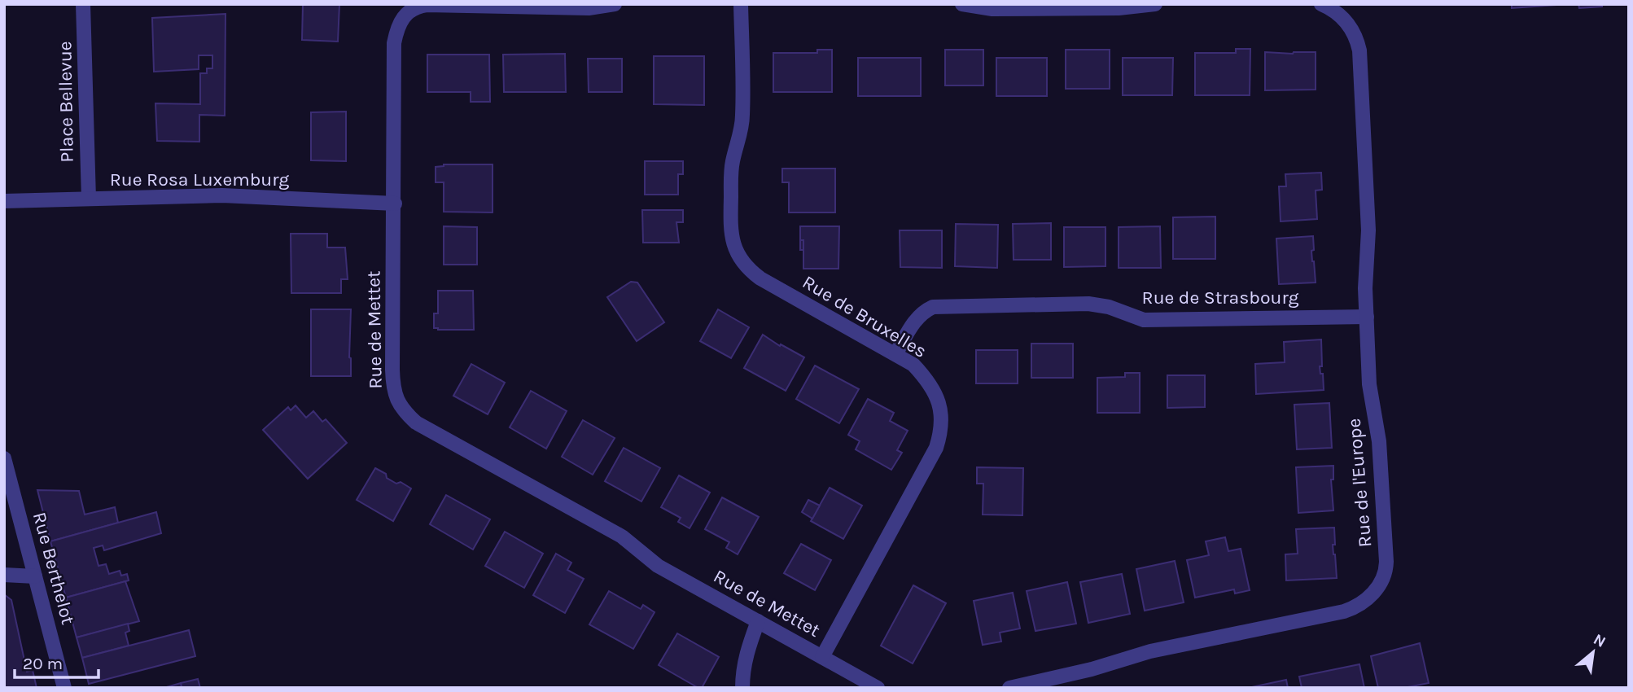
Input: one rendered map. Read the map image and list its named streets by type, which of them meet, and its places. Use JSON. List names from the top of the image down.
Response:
{
  "streets": {
    "street": [
      "Place Bellevue",
      "Rue Rosa Luxemburg",
      "Rue de Strasbourg",
      "Rue de Bruxelles",
      "Rue de Mettet",
      "Rue de l'Europe",
      "Rue Berthelot"
    ]
  },
  "crossings": [
    ["Place Bellevue", "Rue Rosa Luxemburg"],
    ["Rue Rosa Luxemburg", "Rue de Mettet"],
    ["Rue de Strasbourg", "Rue de Bruxelles"],
    ["Rue de Strasbourg", "Rue de l'Europe"],
    ["Rue de Bruxelles", "Rue de Mettet"]
  ],
  "scale_bar": "20 m",
  "north": "top right"
}
